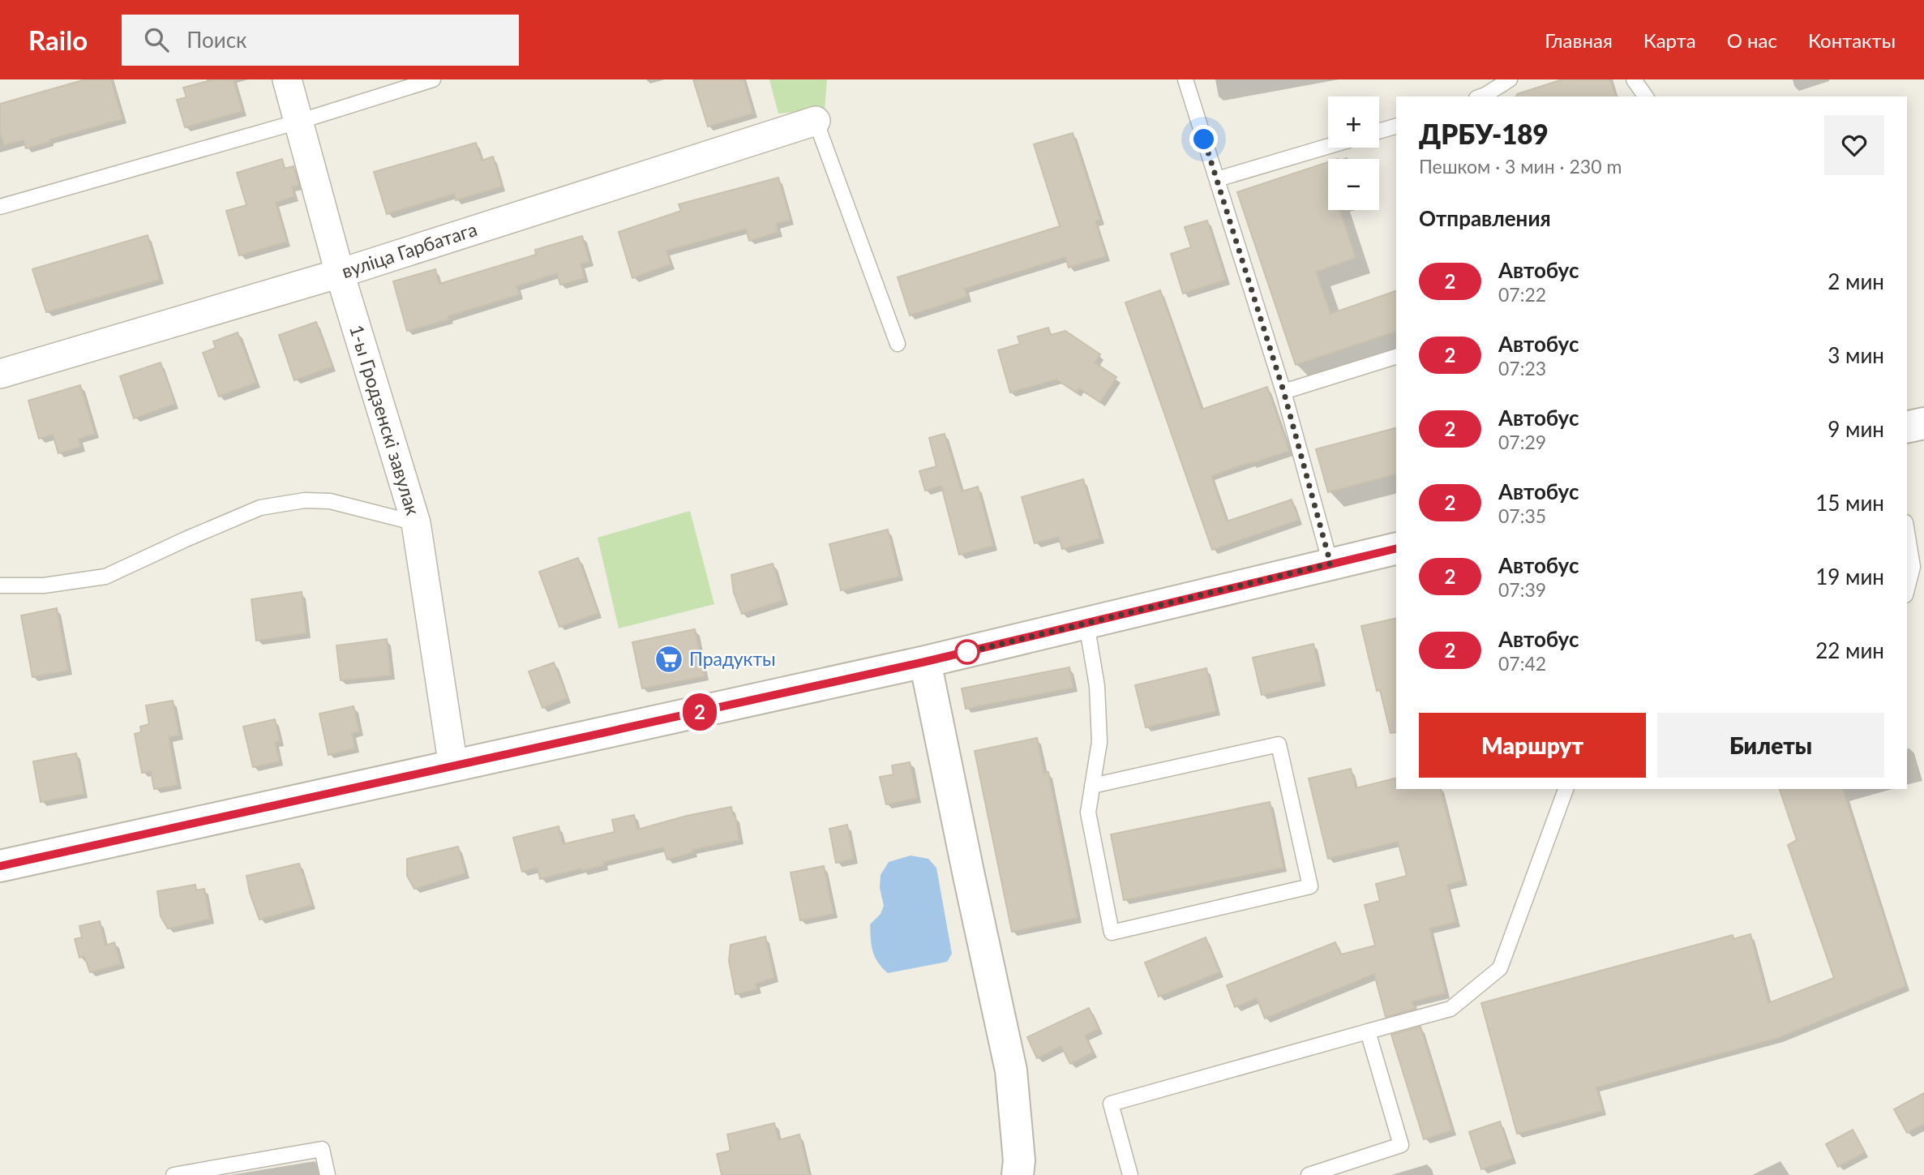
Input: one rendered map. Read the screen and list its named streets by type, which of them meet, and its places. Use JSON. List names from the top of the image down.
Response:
{
  "streets": {
    "street": ["вуліца Гарбатага", "1-ы Гродзенскі завулак"]
  },
  "crossings": [
    ["вуліца Гарбатага", "1-ы Гродзенскі завулак"]
  ],
  "places": {
    "supermarket": ["Прадукты"]
  },
  "lines": ["bus line 2"],
  "page": {
    "header": "Railo",
    "search": "Поиск",
    "nav": [
      "Главная",
      "Карта",
      "О нас",
      "Контакты"
    ],
    "on_map": "2",
    "map_buttons": ["+", "−"],
    "heading": [
      ["ДРБУ-189", "Пешком · 3 мин · 230 m"],
      "Отправления"
    ],
    "list": [
      {
        "mark": "2",
        "name": "Автобус",
        "note": "07:22",
        "value": "2 мин"
      },
      {
        "mark": "2",
        "name": "Автобус",
        "note": "07:23",
        "value": "3 мин"
      },
      {
        "mark": "2",
        "name": "Автобус",
        "note": "07:29",
        "value": "9 мин"
      },
      {
        "mark": "2",
        "name": "Автобус",
        "note": "07:35",
        "value": "15 мин"
      },
      {
        "mark": "2",
        "name": "Автобус",
        "note": "07:39",
        "value": "19 мин"
      },
      {
        "mark": "2",
        "name": "Автобус",
        "note": "07:42",
        "value": "22 мин"
      }
    ],
    "buttons": ["Маршрут", "Билеты"]
  }
}
